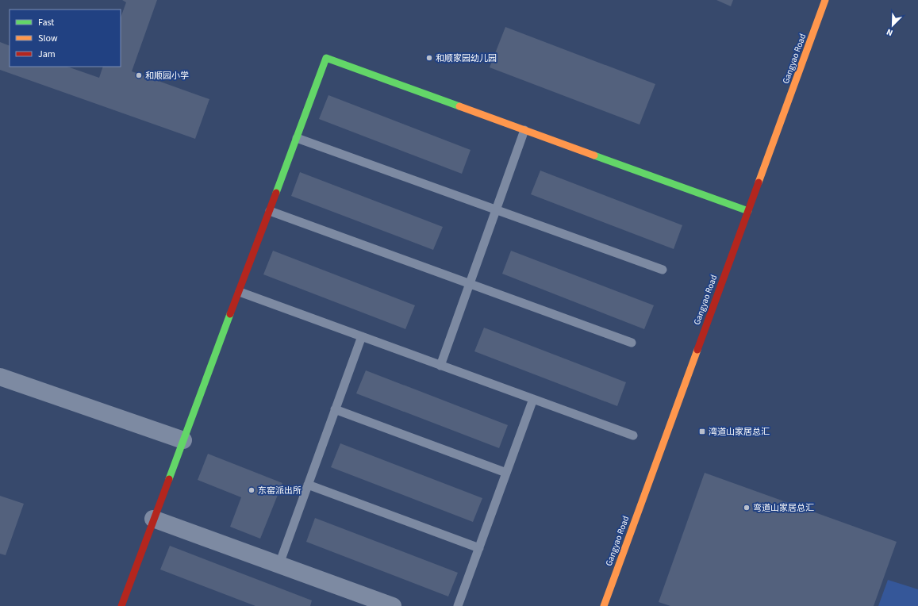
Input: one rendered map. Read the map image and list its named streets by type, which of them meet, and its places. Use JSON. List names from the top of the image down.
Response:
{
  "streets": {
    "street": ["Gangyao Road"]
  },
  "places": {
    "other": [
      "和顺家园幼儿园",
      "和顺园小学",
      "东窑派出所",
      "弯道山家居总汇"
    ],
    "transit": ["湾道山家居总汇"]
  },
  "legend": ["Fast", "Slow", "Jam"],
  "north": "bottom left"
}
